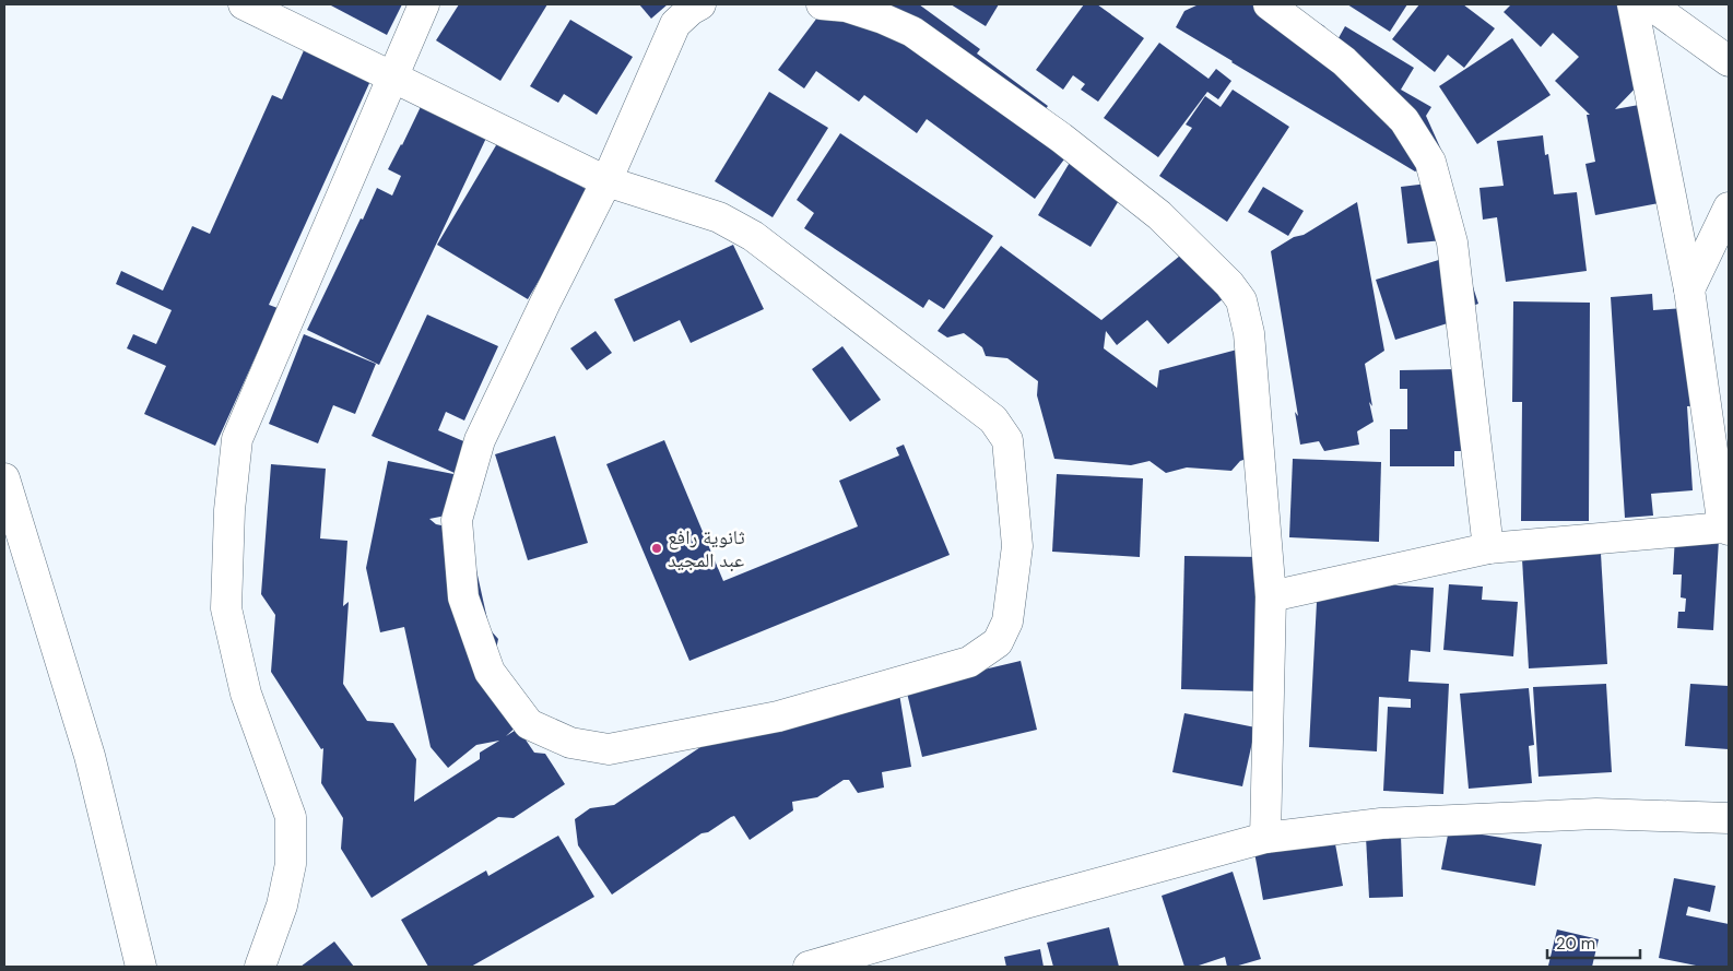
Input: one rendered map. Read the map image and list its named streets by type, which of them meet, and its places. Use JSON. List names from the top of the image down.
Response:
{
  "places": ["ثانوية رافع عبد المجيد"],
  "scale_bar": "20 m"
}
